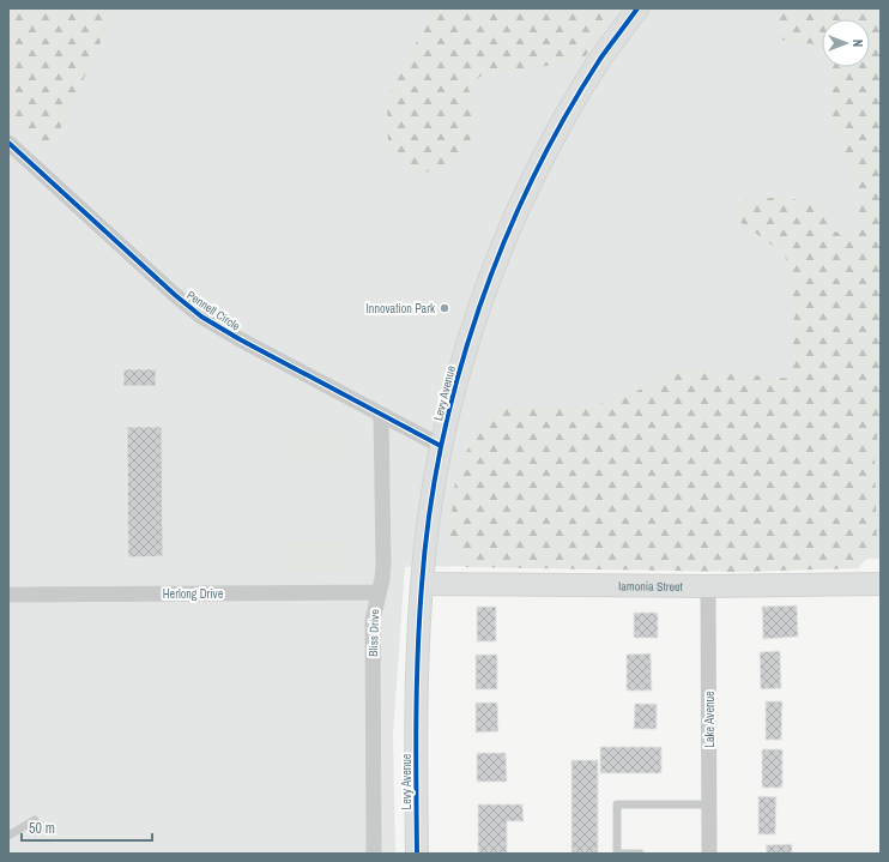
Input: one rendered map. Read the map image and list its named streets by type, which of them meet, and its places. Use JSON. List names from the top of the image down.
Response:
{
  "streets": {
    "street": [
      "Pennell Circle",
      "Levy Avenue",
      "Iamonia Street",
      "Herlong Drive",
      "Bliss Drive",
      "Lake Avenue"
    ]
  },
  "crossings": [
    ["Pennell Circle", "Levy Avenue"],
    ["Pennell Circle", "Bliss Drive"],
    ["Levy Avenue", "Iamonia Street"],
    ["Iamonia Street", "Lake Avenue"],
    ["Herlong Drive", "Bliss Drive"]
  ],
  "places": ["Innovation Park"],
  "scale_bar": "50 m",
  "north": "right"
}
